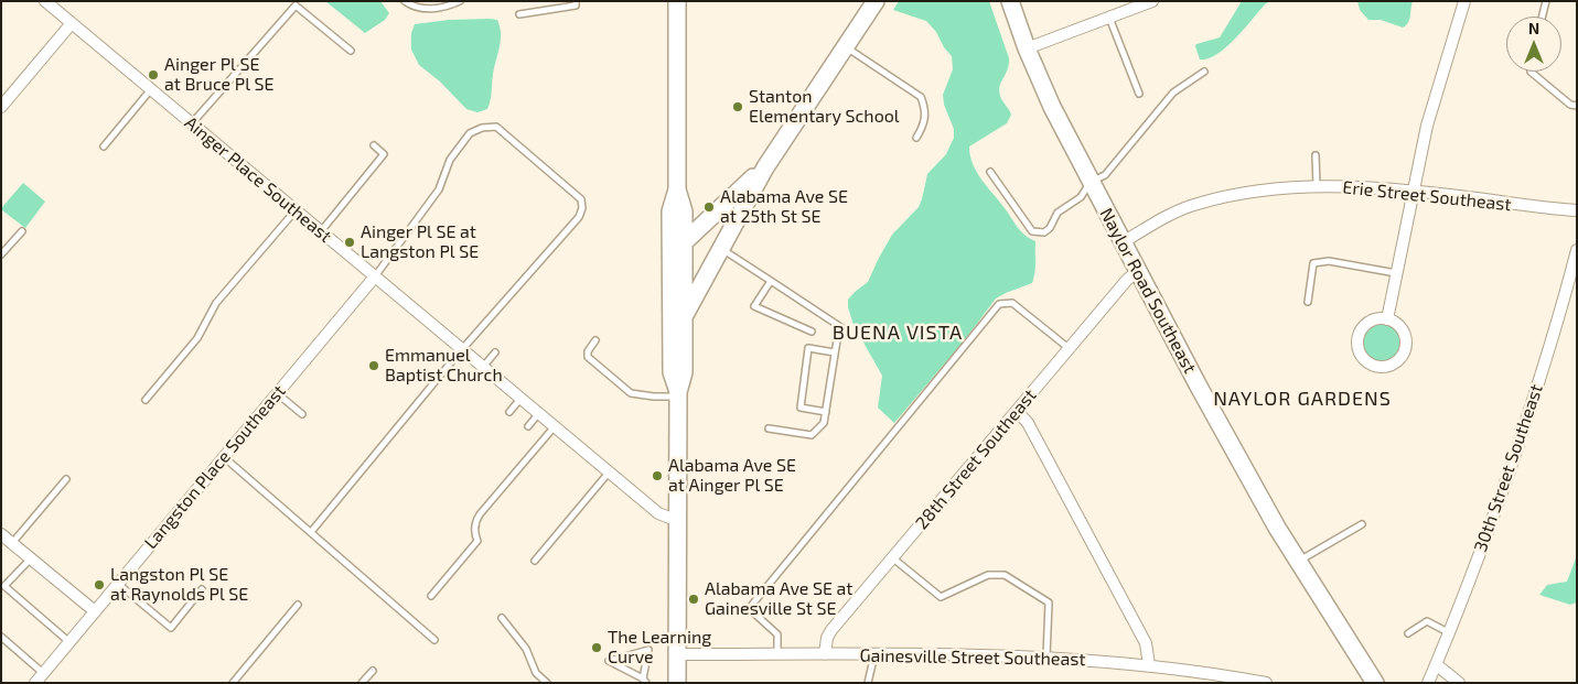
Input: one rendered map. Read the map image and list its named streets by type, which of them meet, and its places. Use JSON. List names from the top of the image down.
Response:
{
  "streets": {
    "main road": ["Naylor Road Southeast"],
    "street": [
      "Ainger Place Southeast",
      "Erie Street Southeast",
      "28th Street Southeast",
      "Langston Place Southeast",
      "30th Street Southeast",
      "Gainesville Street Southeast"
    ]
  },
  "crossings": [
    ["Ainger Place Southeast", "Langston Place Southeast"],
    ["Erie Street Southeast", "Naylor Road Southeast"],
    ["Naylor Road Southeast", "28th Street Southeast"],
    ["28th Street Southeast", "Gainesville Street Southeast"]
  ],
  "districts": ["BUENA VISTA", "NAYLOR GARDENS"],
  "places": [
    "Ainger Pl SE at Bruce Pl SE",
    "Stanton Elementary School",
    "Alabama Ave SE at 25th St SE",
    "Ainger Pl SE at Langston Pl SE",
    "Emmanuel Baptist Church",
    "Alabama Ave SE at Ainger Pl SE",
    "Langston Pl SE at Raynolds Pl SE",
    "Alabama Ave SE at Gainesville St SE",
    "The Learning Curve"
  ],
  "north": "top"
}
